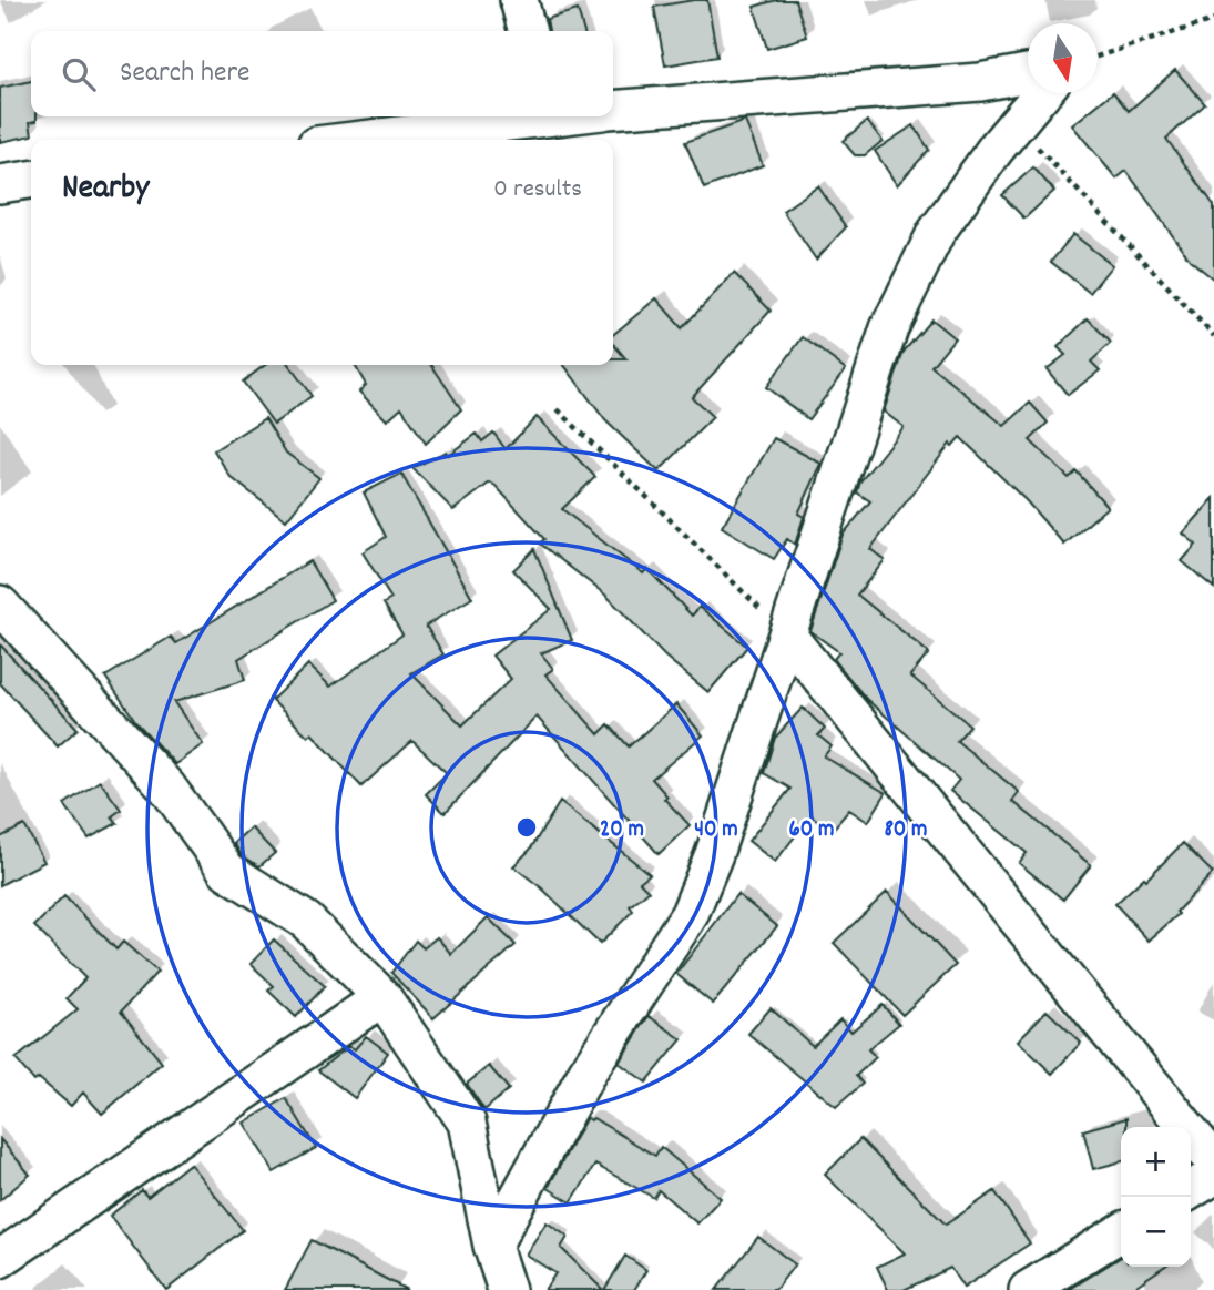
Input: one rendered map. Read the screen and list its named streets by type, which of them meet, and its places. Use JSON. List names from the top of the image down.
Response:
{
  "north": "bottom",
  "page": {
    "search": "Search here",
    "heading": ["Nearby", "0 results"],
    "map_buttons": ["+", "−"]
  },
  "rings": [
    "20 m",
    "40 m",
    "60 m",
    "80 m"
  ]
}
